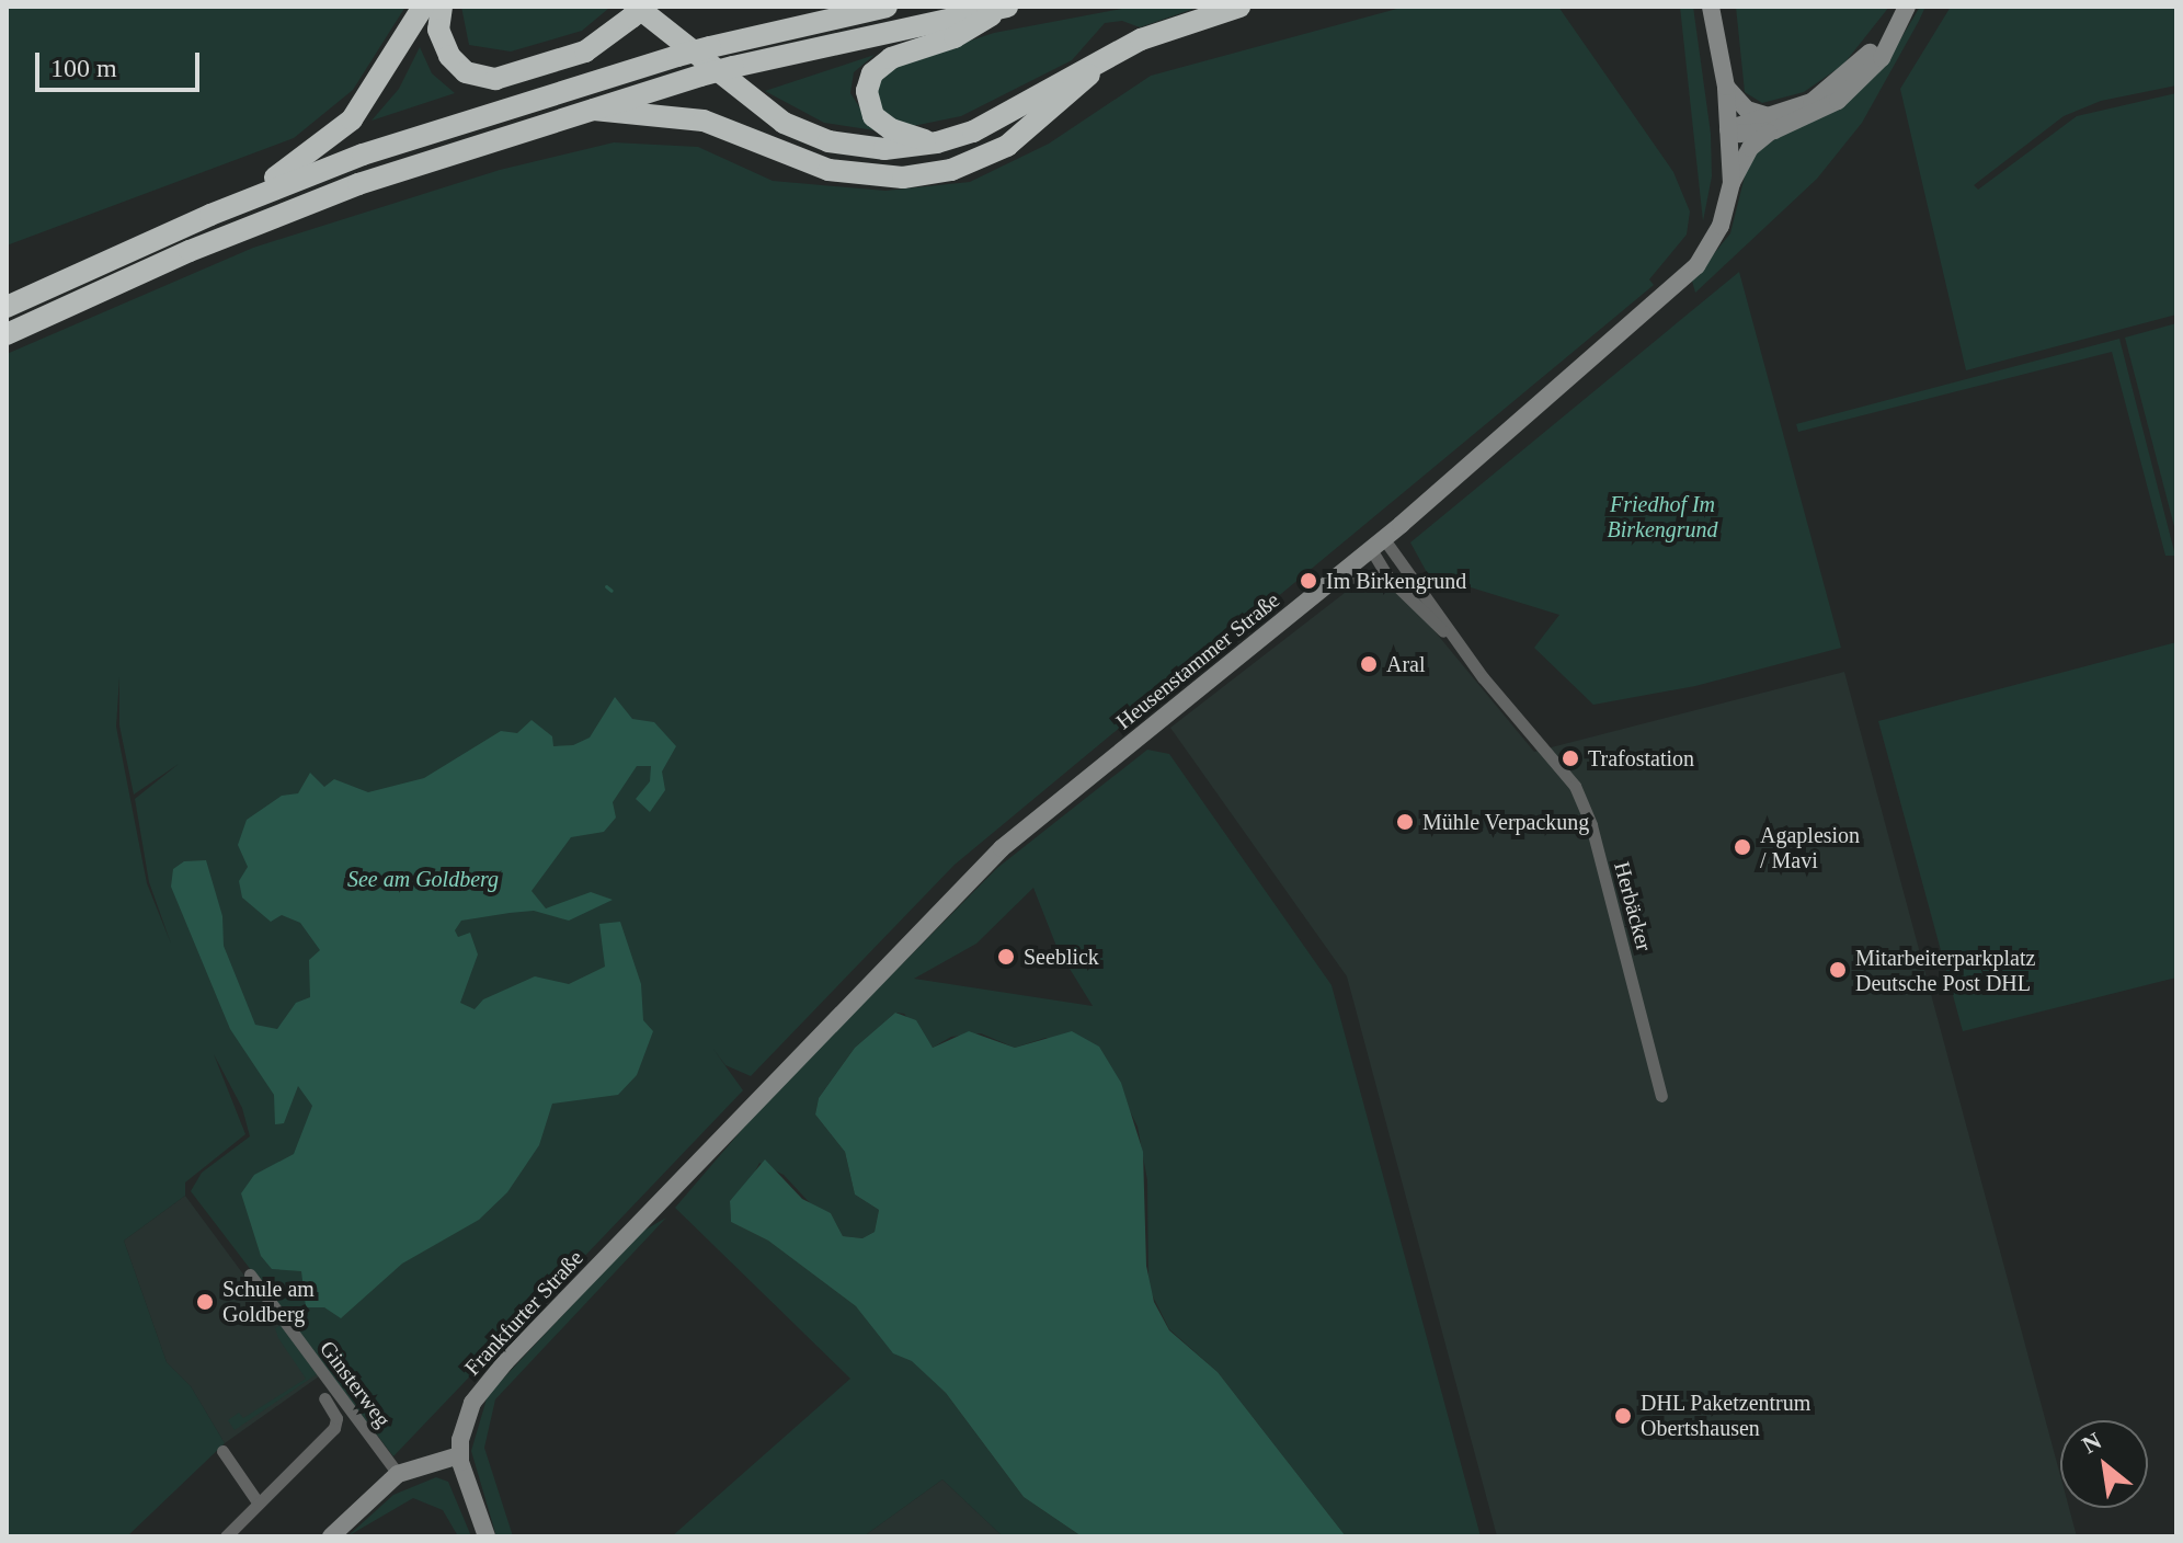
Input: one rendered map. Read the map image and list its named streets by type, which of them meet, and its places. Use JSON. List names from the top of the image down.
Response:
{
  "streets": {
    "main road": ["Heusenstammer Straße", "Frankfurter Straße"],
    "street": ["Herbäcker", "Ginsterweg"]
  },
  "crossings": [
    ["Heusenstammer Straße", "Frankfurter Straße"]
  ],
  "parks": ["Friedhof Im Birkengrund", "See am Goldberg"],
  "places": [
    "Im Birkengrund",
    "Aral",
    "Trafostation",
    "Mühle Verpackung",
    "Agaplesion / Mavi",
    "Seeblick",
    "Mitarbeiterparkplatz Deutsche Post DHL",
    "Schule am Goldberg",
    "DHL Paketzentrum Obertshausen"
  ],
  "scale_bar": "100 m",
  "north": "top left"
}
